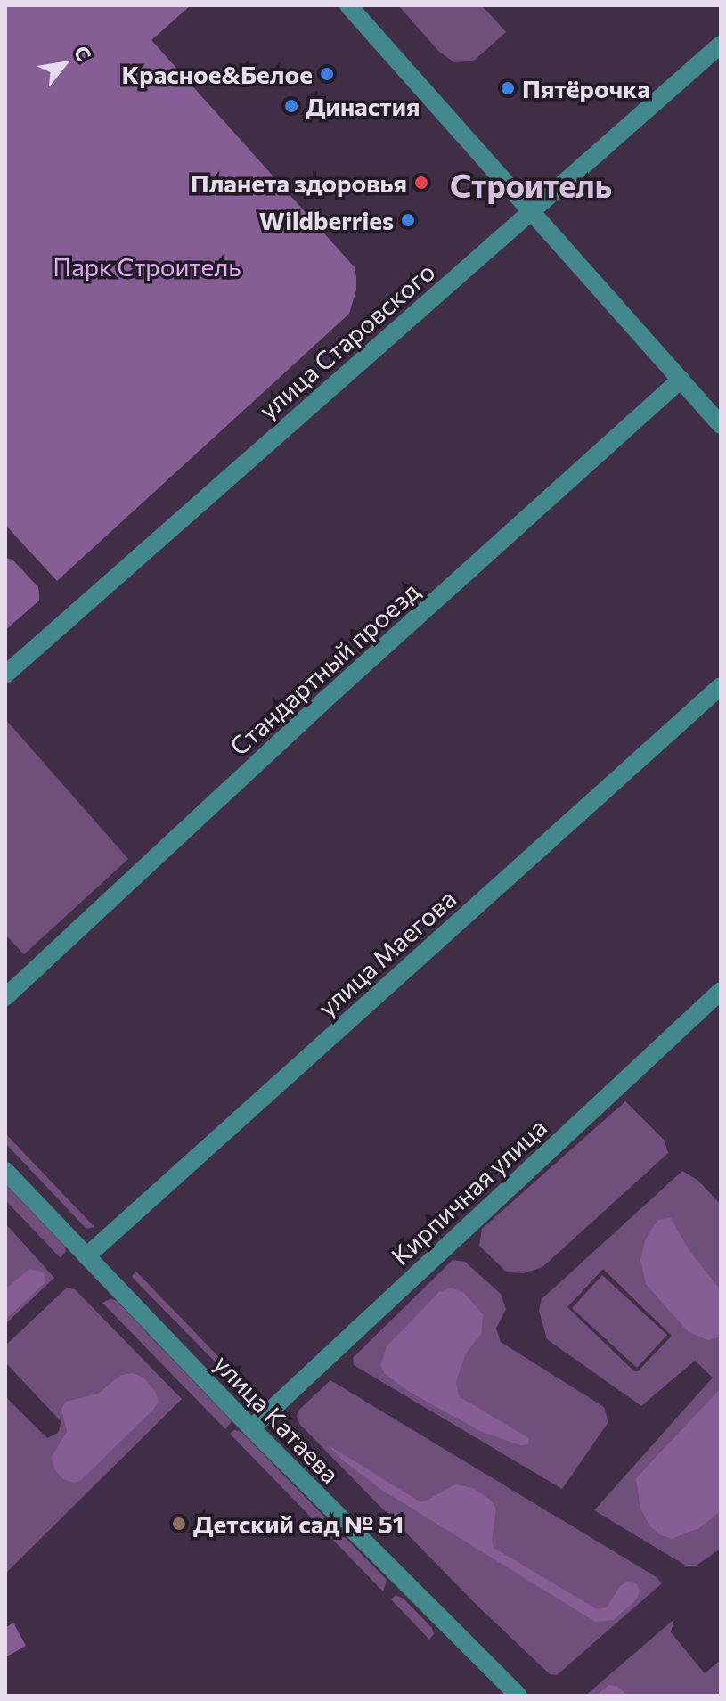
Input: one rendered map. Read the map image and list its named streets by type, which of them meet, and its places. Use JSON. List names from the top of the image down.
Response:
{
  "streets": {
    "street": [
      "улица Старовского",
      "Стандартный проезд",
      "улица Маегова",
      "Кирпичная улица",
      "улица Катаева"
    ]
  },
  "crossings": [
    ["улица Маегова", "улица Катаева"],
    ["Кирпичная улица", "улица Катаева"]
  ],
  "districts": ["Строитель"],
  "parks": ["Парк Строитель"],
  "places": [
    "Красное&Белое",
    "Пятёрочка",
    "Династия",
    "Планета здоровья",
    "Wildberries",
    "Детский сад № 51"
  ],
  "north": "top right"
}
